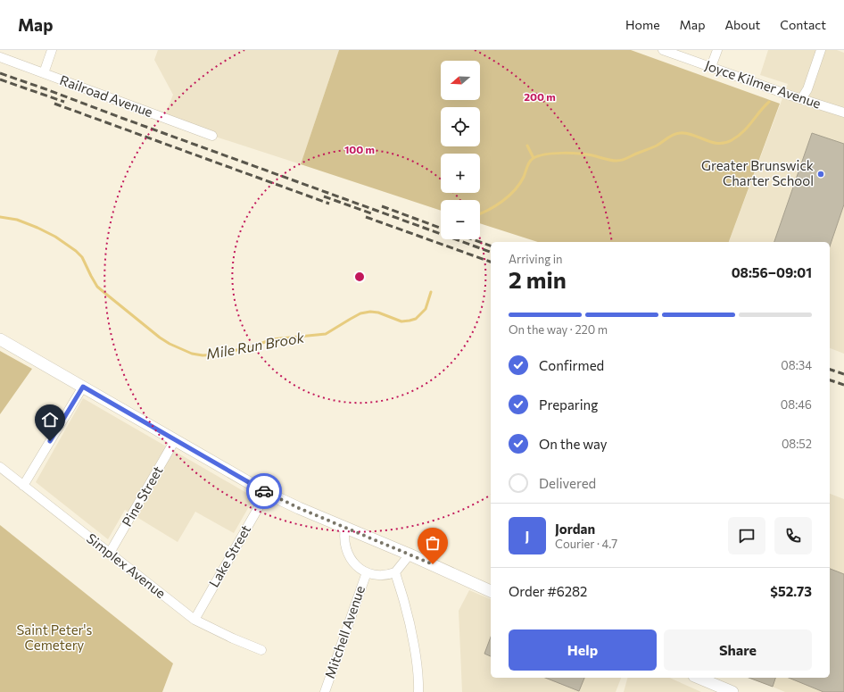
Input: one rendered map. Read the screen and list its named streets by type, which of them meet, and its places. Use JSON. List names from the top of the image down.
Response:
{
  "streets": {
    "street": [
      "Joyce Kilmer Avenue",
      "Railroad Avenue",
      "Pine Street",
      "Lake Street",
      "Simplex Avenue",
      "Mitchell Avenue"
    ]
  },
  "crossings": [
    ["Pine Street", "Simplex Avenue"],
    ["Lake Street", "Simplex Avenue"]
  ],
  "water": ["Mile Run Brook"],
  "parks": ["Saint Peter's Cemetery"],
  "places": ["Greater Brunswick Charter School"],
  "north": "left",
  "page": {
    "header": "Map",
    "nav": [
      "Home",
      "Map",
      "About",
      "Contact"
    ],
    "map_buttons": ["+", "−"],
    "heading": ["2 min", "Arriving in", "08:56–09:01"],
    "panel": [
      "Jordan",
      "Courier · 4.7",
      "Order #6282",
      "$52.73"
    ],
    "bar": "On the way · 220 m",
    "list": [
      ["Confirmed", "08:34"],
      ["Preparing", "08:46"],
      ["On the way", "08:52"],
      "Delivered"
    ],
    "round": "J",
    "buttons": ["Help", "Share"]
  },
  "rings": ["200 m", "100 m"]
}
